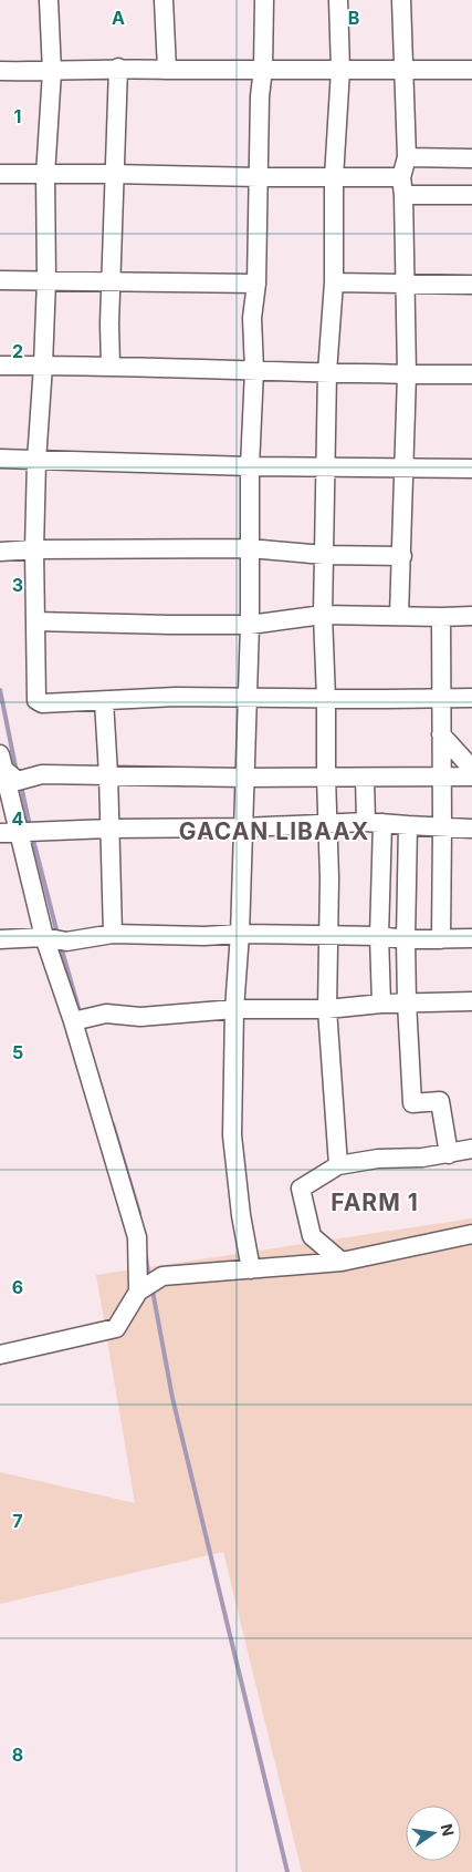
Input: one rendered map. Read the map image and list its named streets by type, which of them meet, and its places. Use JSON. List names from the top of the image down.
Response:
{
  "districts": ["GACAN LIBAAX", "FARM 1"],
  "north": "right",
  "grid": {
    "columns": ["A", "B"],
    "rows": [
      "1",
      "2",
      "3",
      "4",
      "5",
      "6",
      "7",
      "8"
    ]
  }
}
